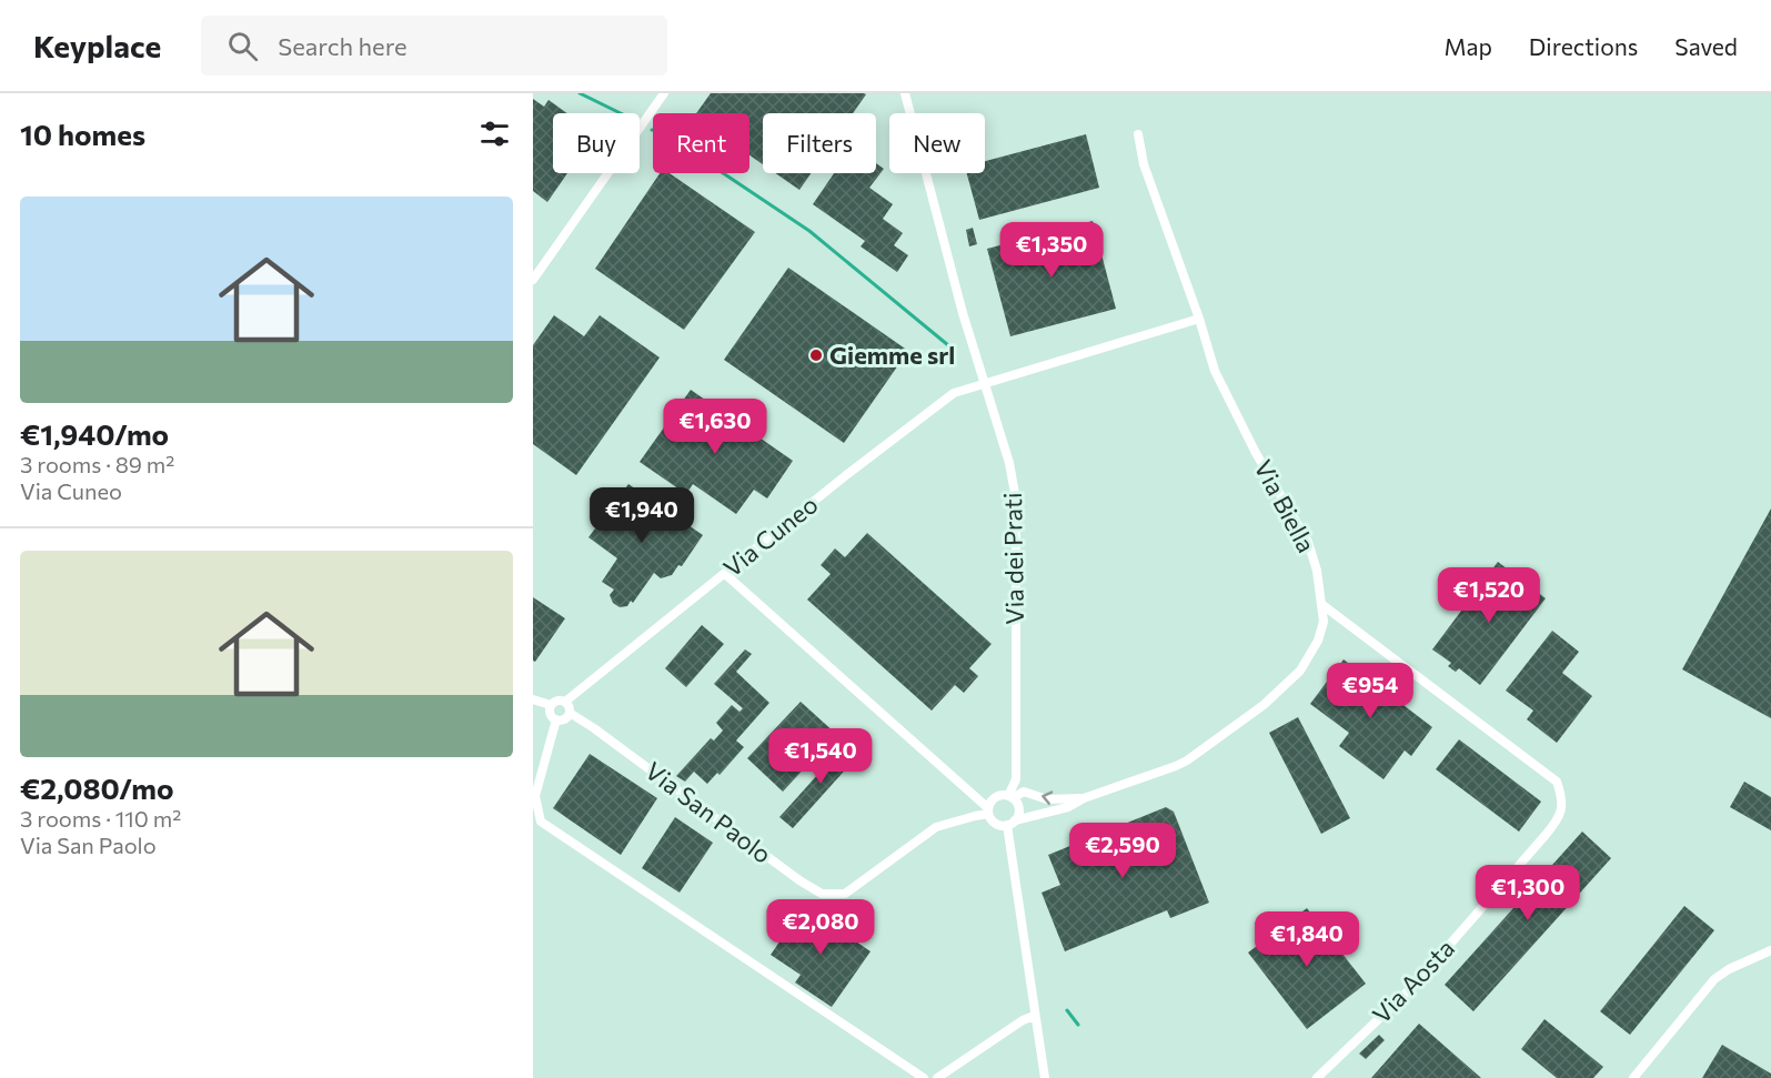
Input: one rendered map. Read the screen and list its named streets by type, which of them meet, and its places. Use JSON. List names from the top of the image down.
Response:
{
  "streets": {
    "street": [
      "Via Biella",
      "Via Cuneo",
      "Via dei Prati",
      "Via San Paolo",
      "Via Aosta"
    ]
  },
  "crossings": [
    ["Via Biella", "Via dei Prati"],
    ["Via Biella", "Via San Paolo"],
    ["Via Biella", "Via Aosta"],
    ["Via Cuneo", "Via dei Prati"],
    ["Via Cuneo", "Via San Paolo"],
    ["Via dei Prati", "Via San Paolo"]
  ],
  "places": ["Giemme srl"],
  "page": {
    "header": "Keyplace",
    "search": "Search here",
    "nav": ["Map", "Directions", "Saved"],
    "heading": "10 homes",
    "chip": [
      "Buy",
      "Rent",
      "Filters",
      "New"
    ],
    "list": [
      {
        "name": "€1,940/mo",
        "note": "3 rooms · 89 m² · Via Cuneo"
      },
      {
        "name": "€2,080/mo",
        "note": "3 rooms · 110 m² · Via San Paolo"
      }
    ],
    "price": [
      "€1,350",
      "€1,630",
      "€1,940",
      "€1,520",
      "€954",
      "€1,540",
      "€2,590",
      "€1,300",
      "€2,080",
      "€1,840"
    ]
  }
}
